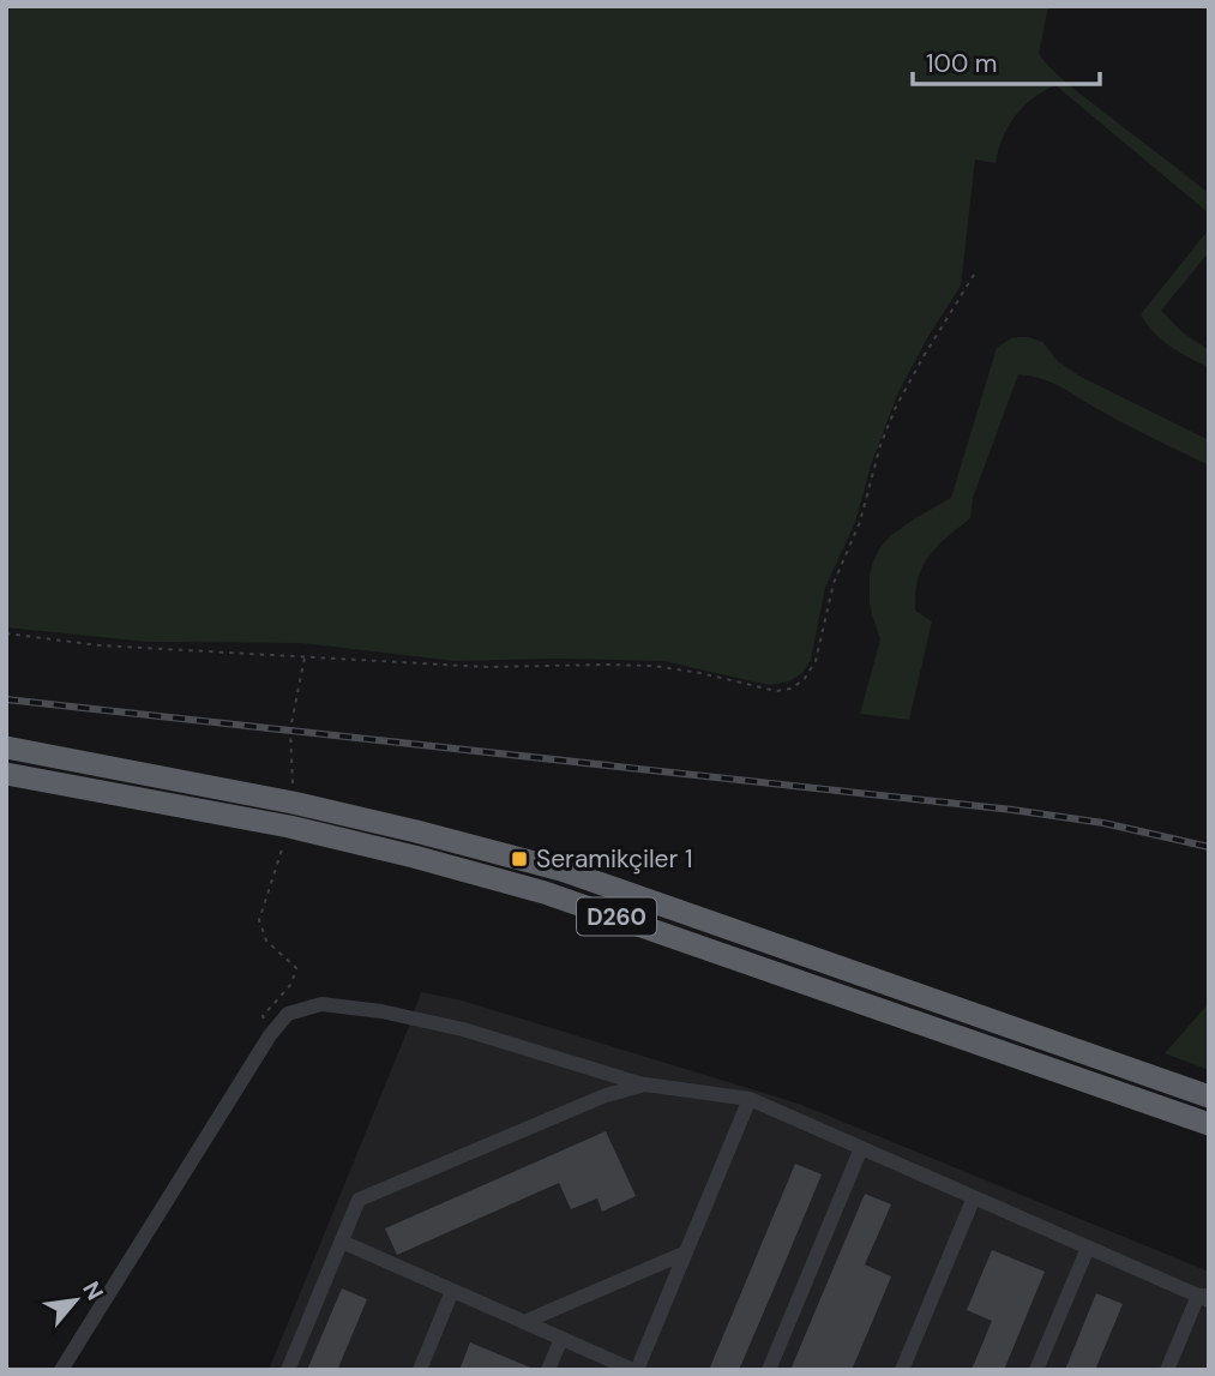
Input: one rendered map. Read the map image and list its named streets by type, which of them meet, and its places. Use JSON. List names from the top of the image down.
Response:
{
  "streets": {
    "highway": ["D260"]
  },
  "places": {
    "transit": ["Seramikçiler 1"]
  },
  "scale_bar": "100 m",
  "north": "top right"
}
